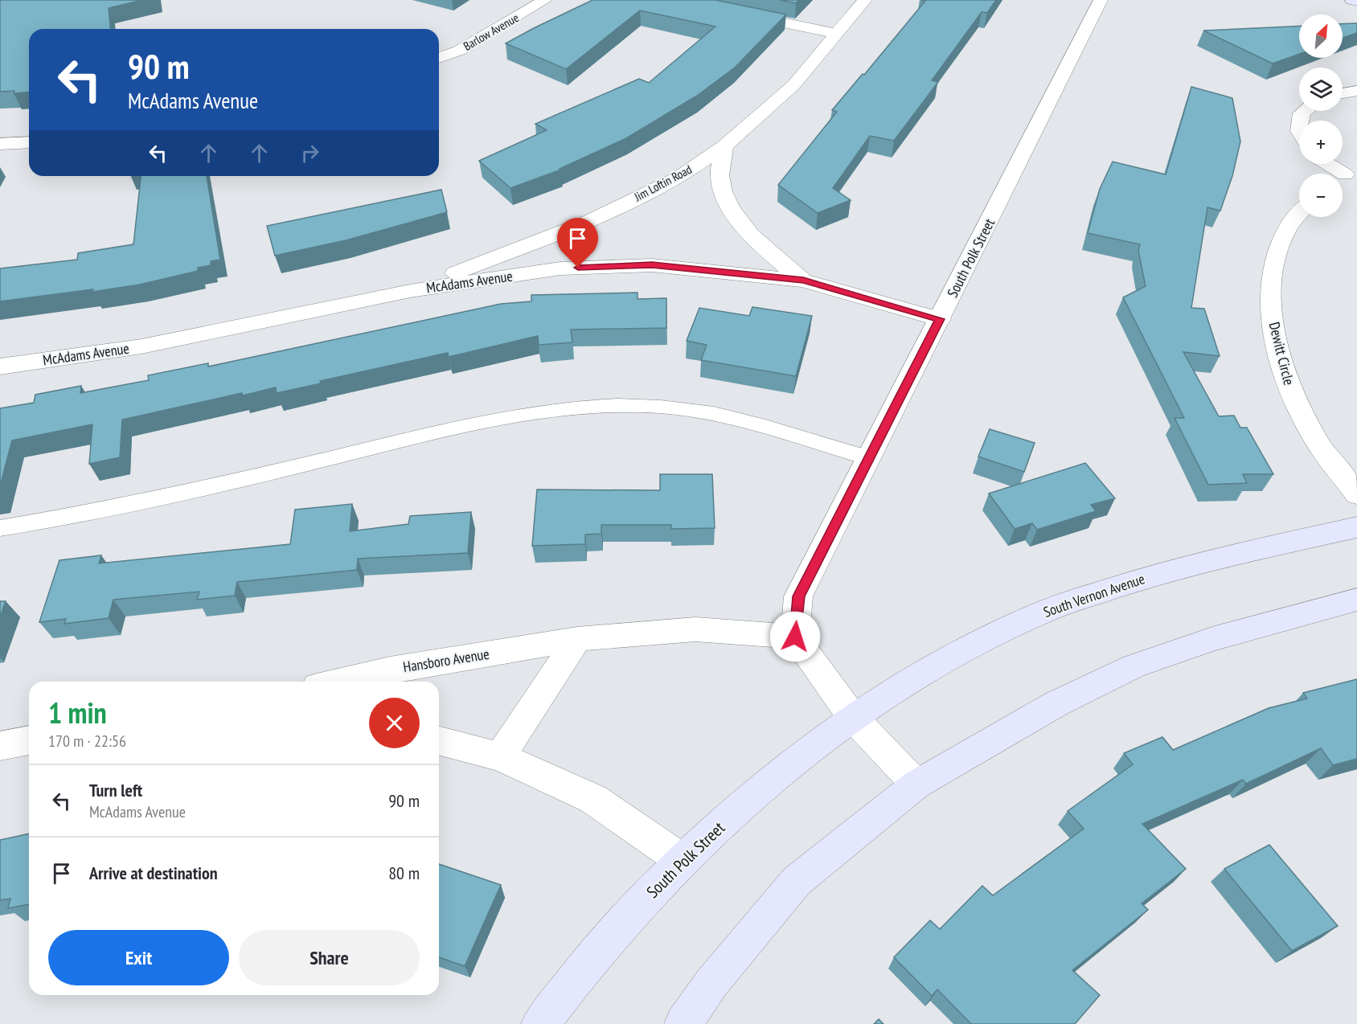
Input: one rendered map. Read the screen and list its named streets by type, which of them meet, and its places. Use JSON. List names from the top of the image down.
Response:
{
  "streets": {
    "main road": ["South Polk Street", "South Vernon Avenue"],
    "street": [
      "Barlow Avenue",
      "Jim Loftin Road",
      "McAdams Avenue",
      "Dewitt Circle",
      "Hansboro Avenue"
    ]
  },
  "crossings": [
    ["Jim Loftin Road", "McAdams Avenue"],
    ["South Polk Street", "McAdams Avenue"],
    ["South Polk Street", "South Vernon Avenue"],
    ["South Polk Street", "Hansboro Avenue"]
  ],
  "north": "top right",
  "page": {
    "map_buttons": ["+", "−"],
    "turn": ["90 m", "McAdams Avenue"],
    "heading": ["1 min", "170 m · 22:56"],
    "list": [
      {
        "name": "Turn left",
        "note": "McAdams Avenue",
        "value": "90 m"
      },
      {
        "name": "Arrive at destination",
        "value": "80 m"
      }
    ],
    "buttons": ["Exit", "Share"]
  }
}
